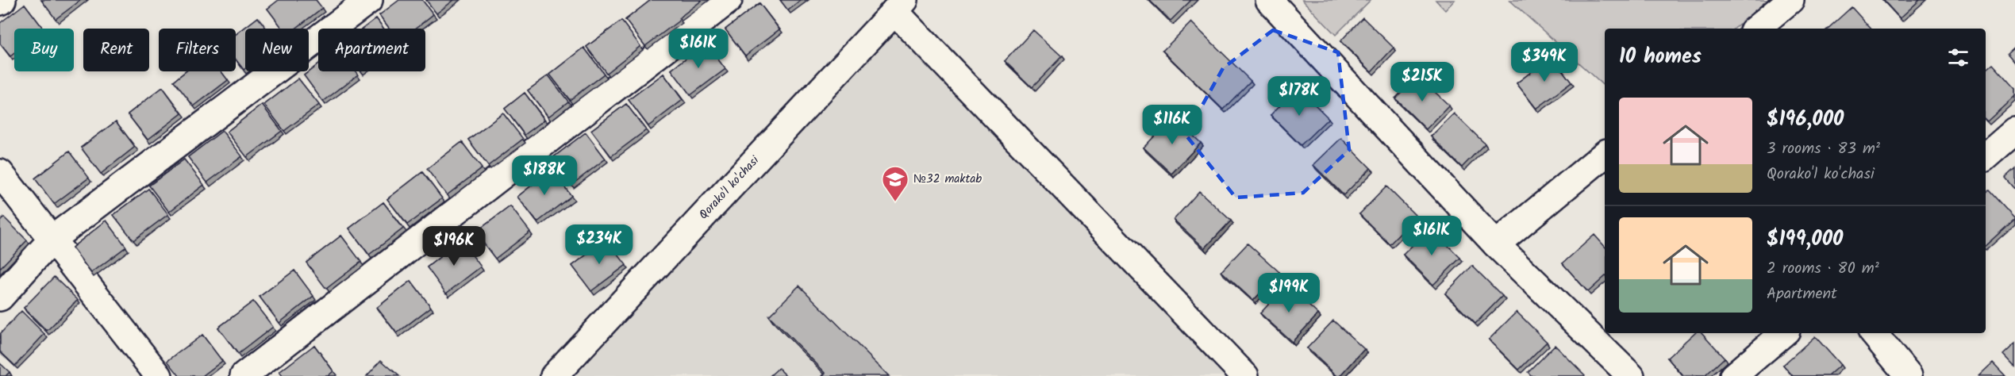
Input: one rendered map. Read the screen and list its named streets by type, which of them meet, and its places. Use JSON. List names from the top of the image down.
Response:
{
  "streets": {
    "street": ["Qorako'l ko'chasi"]
  },
  "places": {
    "school or university": ["№32 maktab"]
  },
  "page": {
    "price": [
      "$161K",
      "$349K",
      "$215K",
      "$178K",
      "$116K",
      "$188K",
      "$161K",
      "$234K",
      "$196K",
      "$199K"
    ],
    "chip": [
      "Buy",
      "Rent",
      "Filters",
      "New",
      "Apartment"
    ],
    "heading": "10 homes",
    "list": [
      {
        "name": "$196,000",
        "note": "3 rooms · 83 m² · Qorako'l ko'chasi"
      },
      {
        "name": "$199,000",
        "note": "2 rooms · 80 m² · Apartment"
      }
    ]
  }
}
